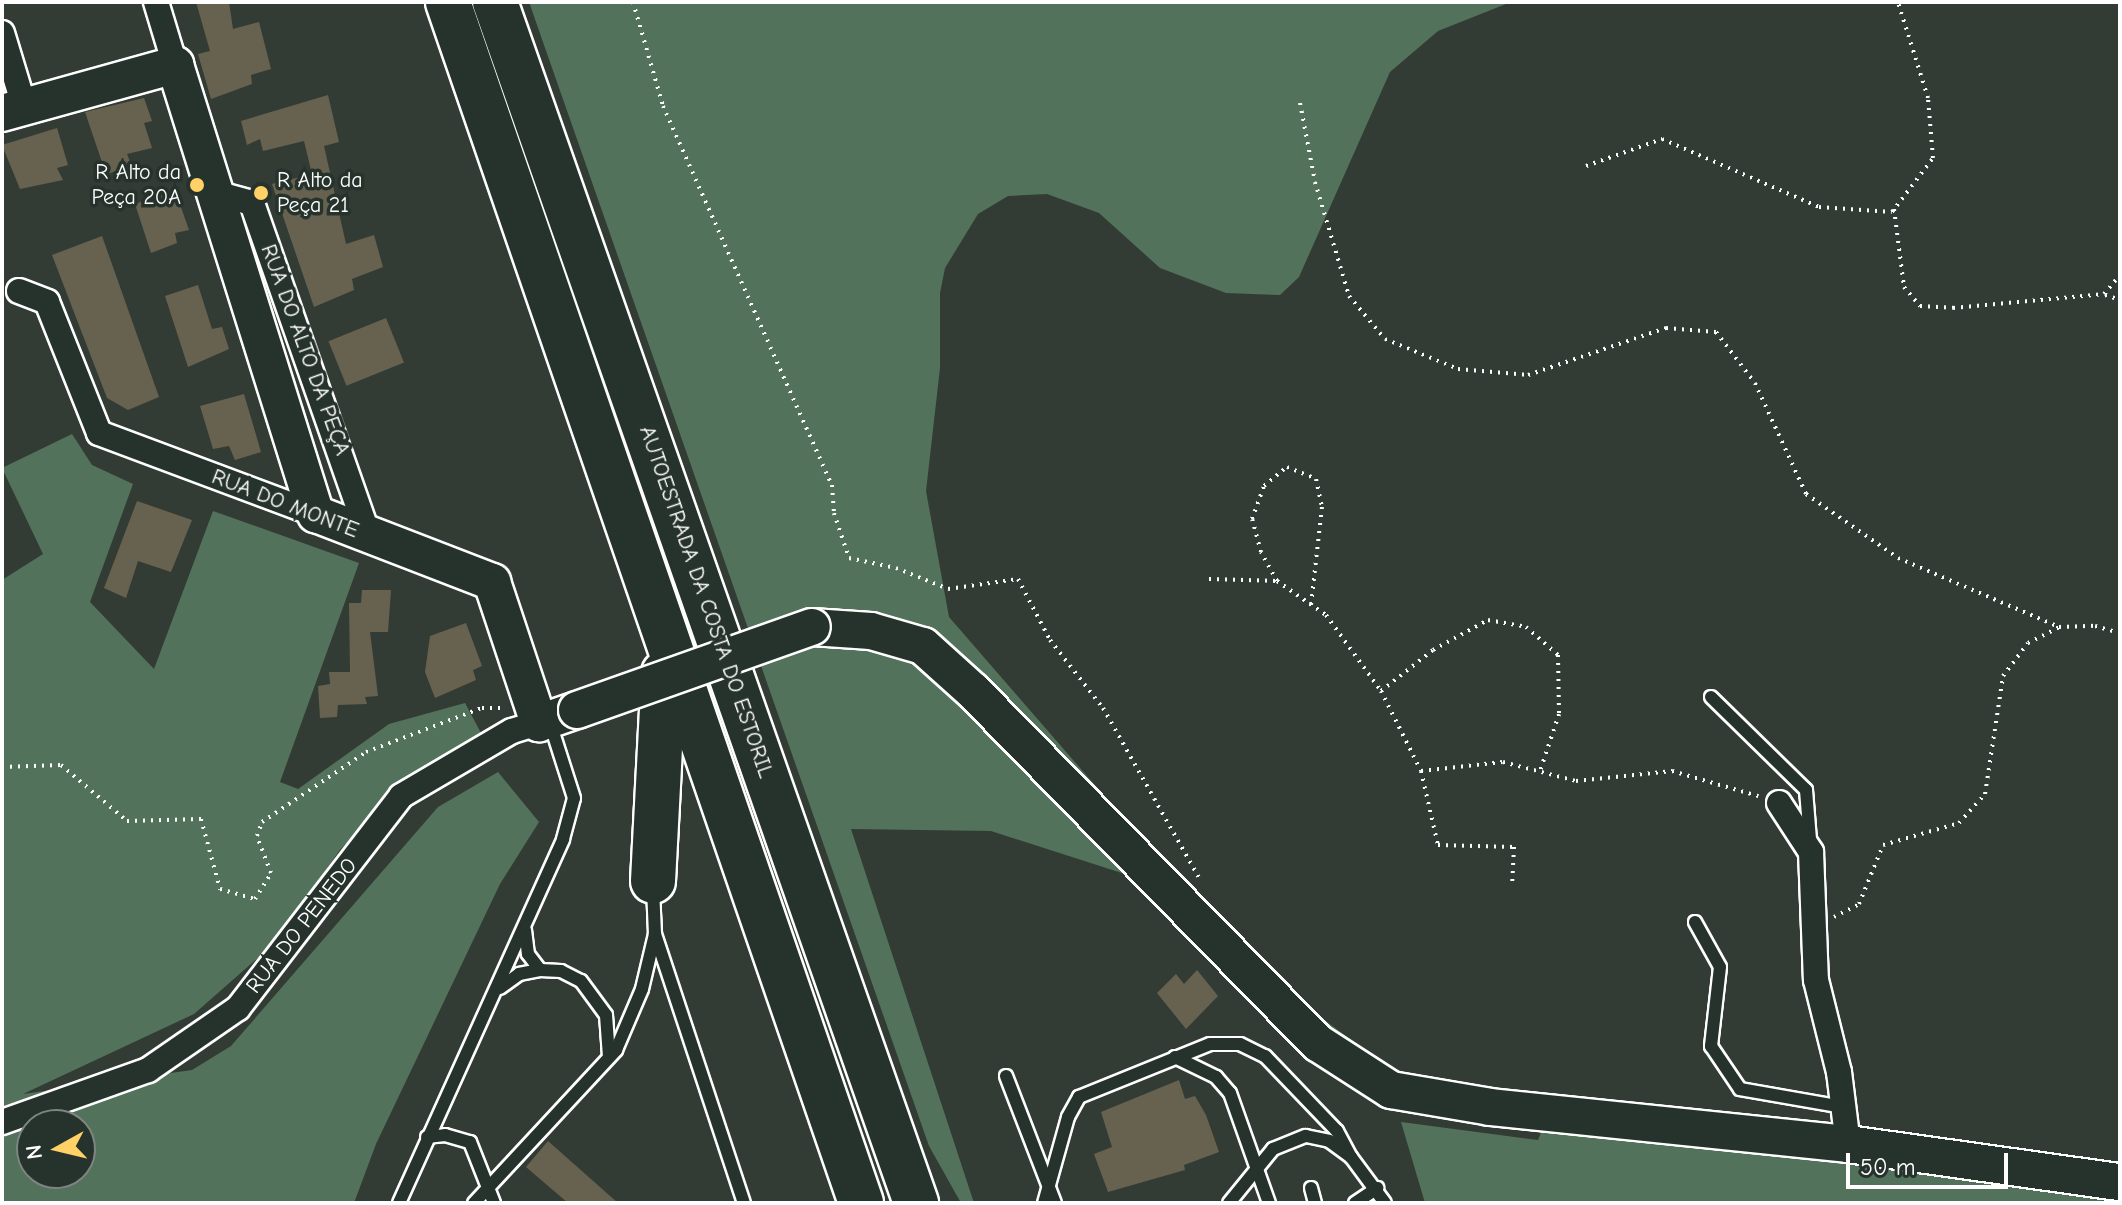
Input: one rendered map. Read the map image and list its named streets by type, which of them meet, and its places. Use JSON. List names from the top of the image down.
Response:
{
  "streets": {
    "highway": ["AUTOESTRADA DA COSTA DO ESTORIL"],
    "street": ["RUA DO ALTO DA PEÇA", "RUA DO MONTE", "RUA DO PENEDO"]
  },
  "crossings": [
    ["RUA DO ALTO DA PEÇA", "RUA DO MONTE"],
    ["RUA DO MONTE", "RUA DO PENEDO"]
  ],
  "places": ["R Alto da Peça 20A", "R Alto da Peça 21"],
  "scale_bar": "50 m",
  "north": "left"
}
